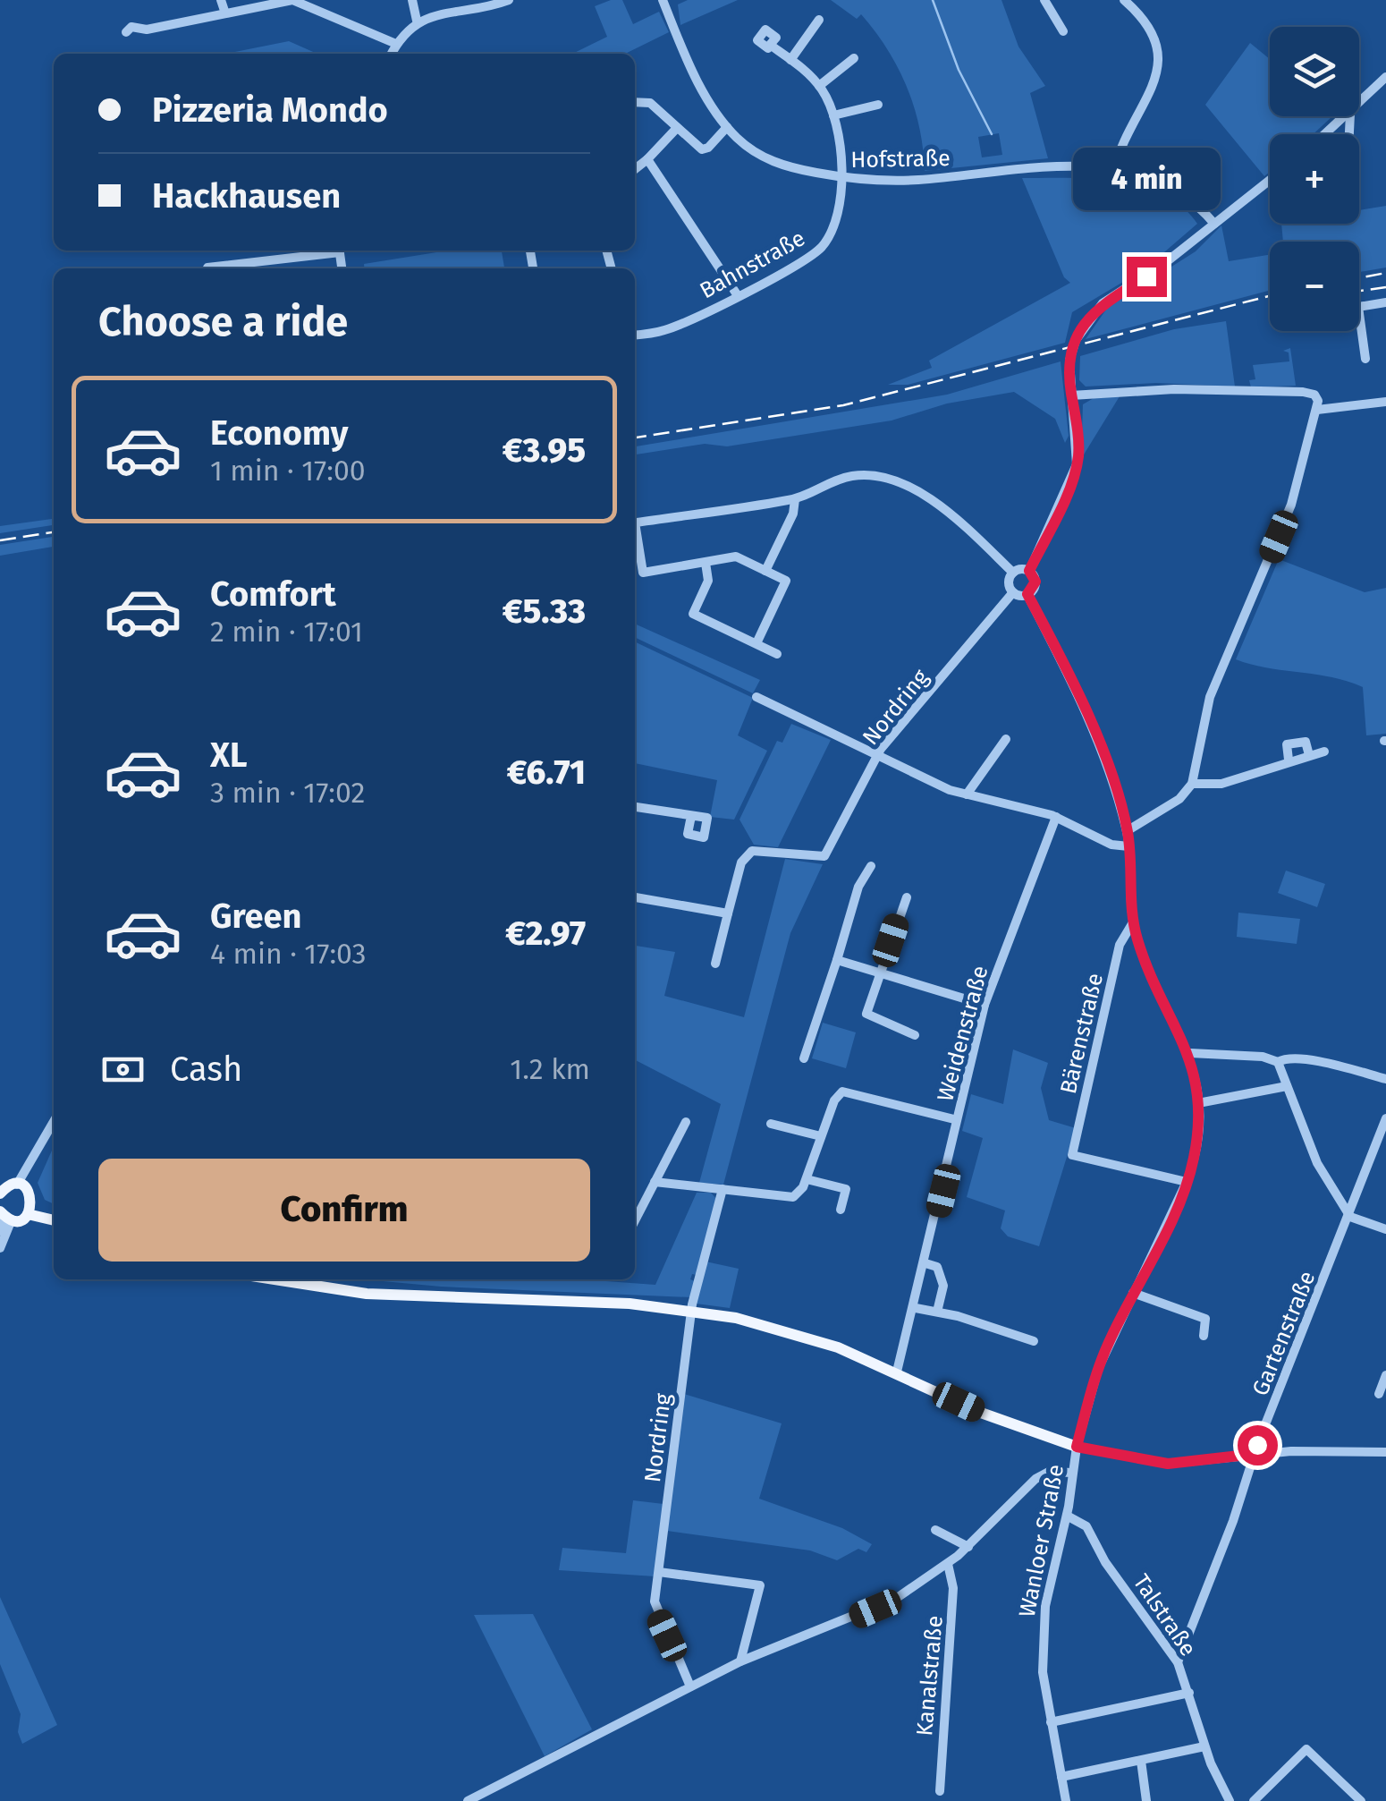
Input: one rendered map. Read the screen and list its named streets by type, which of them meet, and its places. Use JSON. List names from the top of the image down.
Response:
{
  "streets": {
    "street": [
      "Hofstraße",
      "Bahnstraße",
      "Nordring",
      "Weidenstraße",
      "Bärenstraße",
      "Gartenstraße",
      "Wanloer Straße",
      "Talstraße",
      "Kanalstraße"
    ]
  },
  "crossings": [
    ["Hofstraße", "Bahnstraße"],
    ["Bärenstraße", "Wanloer Straße"],
    ["Gartenstraße", "Talstraße"],
    ["Wanloer Straße", "Talstraße"]
  ],
  "page": {
    "map_buttons": ["+", "−"],
    "banner": ["Pizzeria Mondo", "Hackhausen"],
    "bubble": "4 min",
    "heading": "Choose a ride",
    "list": [
      {
        "name": "Economy",
        "note": "1 min · 17:00",
        "value": "€3.95"
      },
      {
        "name": "Comfort",
        "note": "2 min · 17:01",
        "value": "€5.33"
      },
      {
        "name": "XL",
        "note": "3 min · 17:02",
        "value": "€6.71"
      },
      {
        "name": "Green",
        "note": "4 min · 17:03",
        "value": "€2.97"
      }
    ],
    "pay": ["Cash", "1.2 km"],
    "buttons": "Confirm"
  }
}
